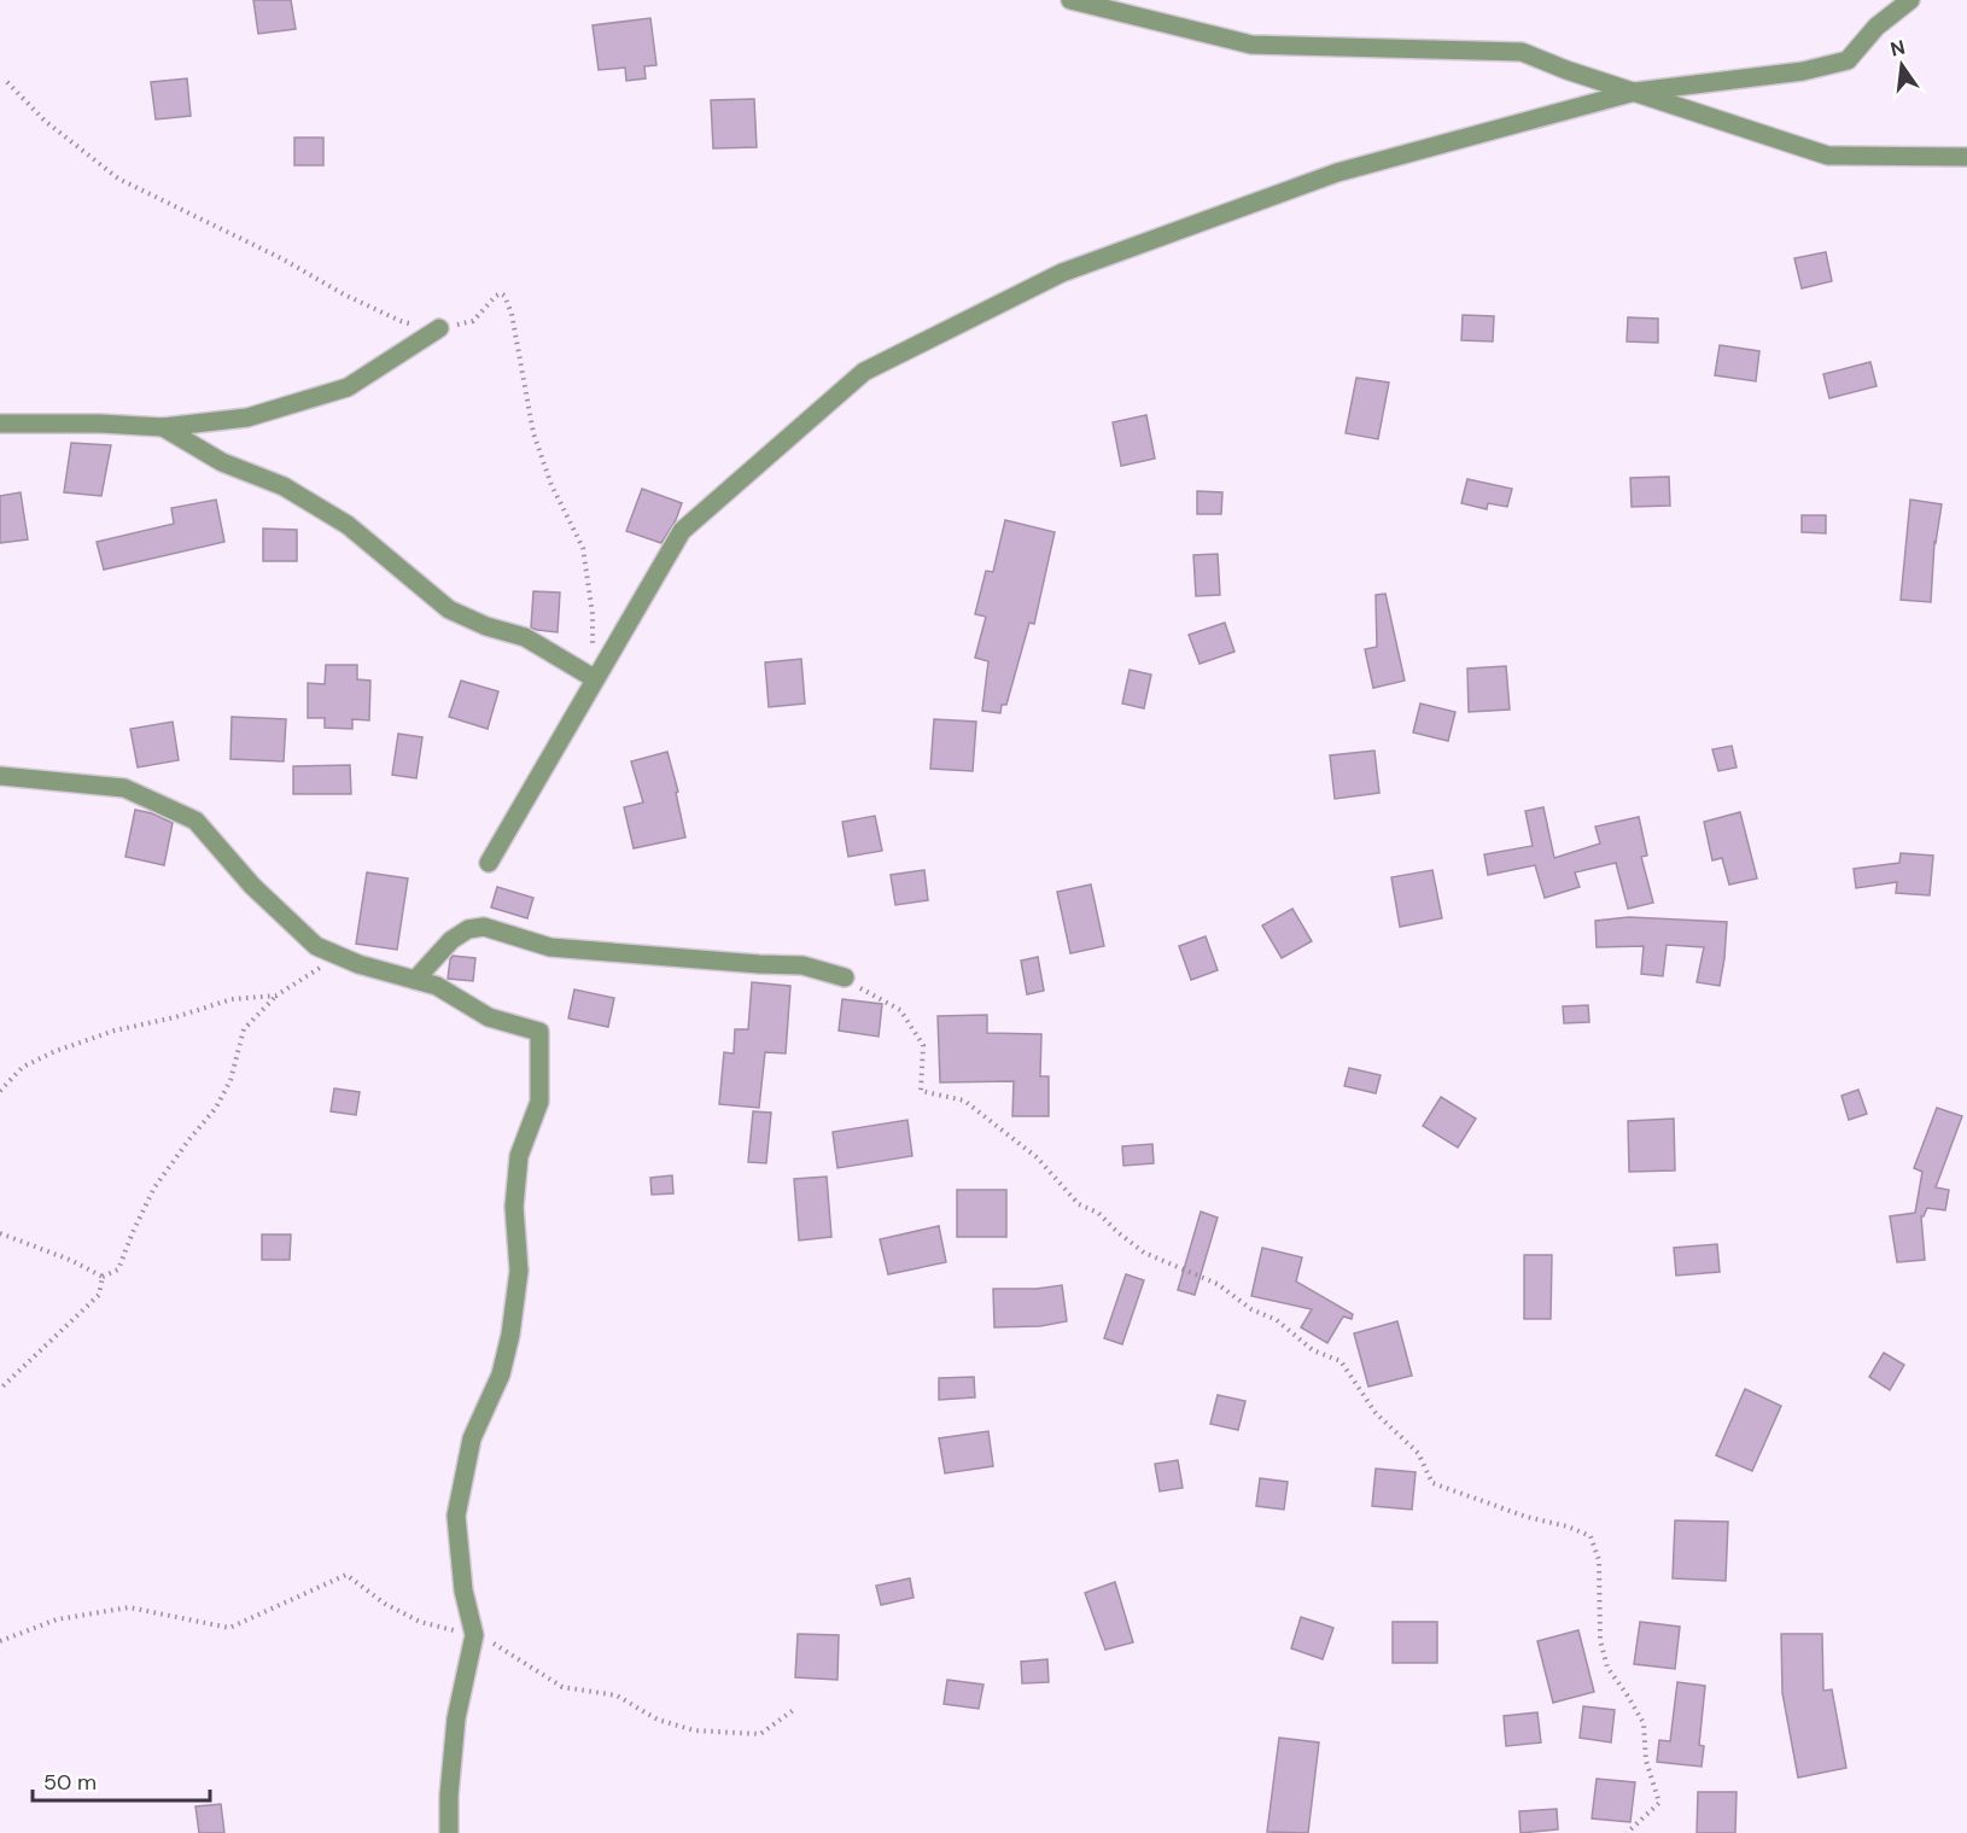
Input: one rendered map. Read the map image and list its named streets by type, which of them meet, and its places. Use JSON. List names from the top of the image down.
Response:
{
  "scale_bar": "50 m",
  "north": "top"
}
